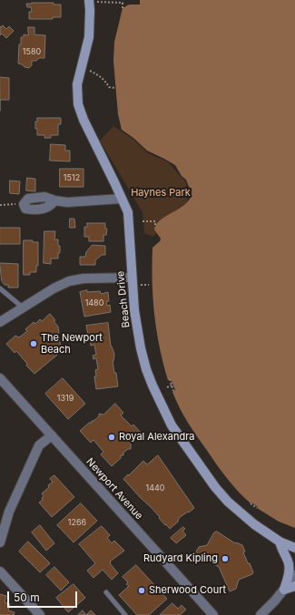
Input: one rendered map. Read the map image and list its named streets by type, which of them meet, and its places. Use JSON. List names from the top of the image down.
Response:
{
  "streets": {
    "main road": ["Beach Drive"],
    "street": ["Newport Avenue"]
  },
  "parks": ["Haynes Park"],
  "places": [
    "The Newport Beach",
    "Royal Alexandra",
    "Rudyard Kipling",
    "Sherwood Court"
  ],
  "house_numbers": [
    "1580",
    "1512",
    "1480",
    "1319",
    "1440",
    "1266"
  ],
  "scale_bar": "50 m"
}
